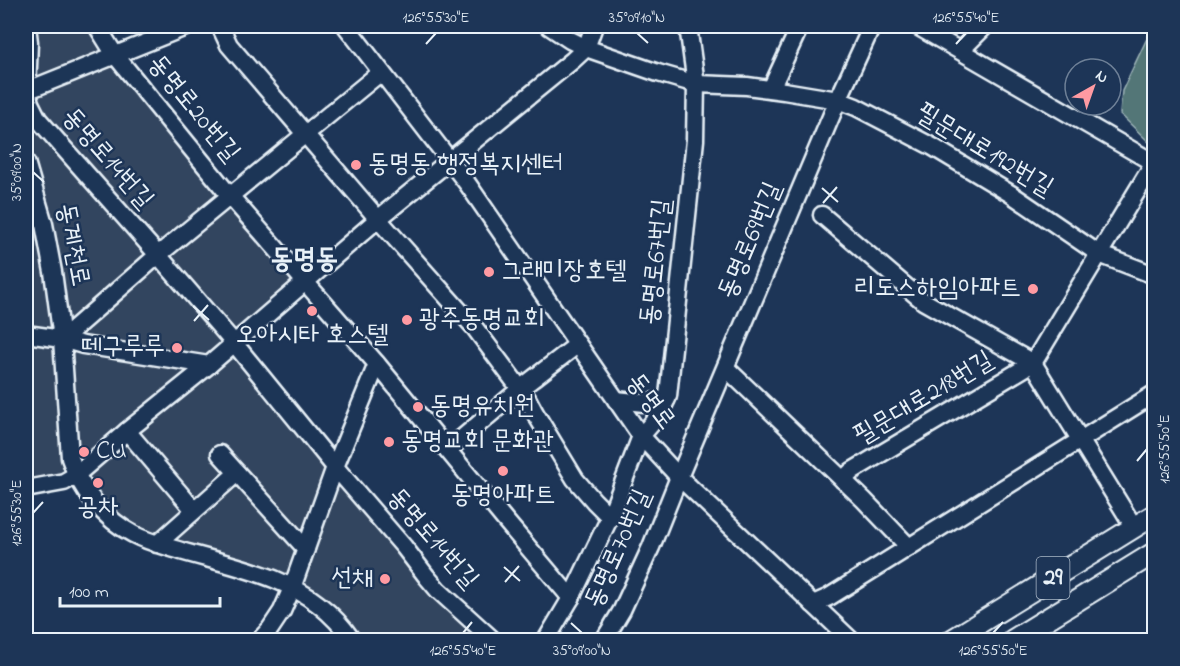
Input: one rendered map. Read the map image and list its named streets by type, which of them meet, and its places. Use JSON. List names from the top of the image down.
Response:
{
  "streets": {
    "main road": ["29"],
    "street": [
      "동명로20번길",
      "필문대로192번길",
      "동명로14번길",
      "동명로69번길",
      "동계천로",
      "동명로67번길",
      "필문대로218번길",
      "동명로",
      "동명로70번길"
    ]
  },
  "crossings": [
    ["동명로20번길", "동명로"],
    ["필문대로192번길", "동명로69번길"],
    ["동명로14번길", "동계천로"],
    ["동명로69번길", "필문대로218번길"],
    ["동명로69번길", "동명로"],
    ["동명로69번길", "동명로70번길"],
    ["동명로67번길", "동명로"],
    ["동명로", "동명로70번길"]
  ],
  "districts": ["동명동"],
  "places": [
    "동명동 행정복지센터",
    "그래미장호텔",
    "리도스하임아파트",
    "오아시타 호스텔",
    "광주동명교회",
    "떼구루루",
    "동명유치원",
    "동명교회 문화관",
    "CU",
    "동명아파트",
    "공차",
    "선채"
  ],
  "scale_bar": "100 m",
  "north": "top right",
  "coordinates": [
    "126°55'30\"E",
    "35°09'10\"N",
    "126°55'40\"E",
    "35°09'00\"N",
    "126°55'50\"E"
  ]
}
